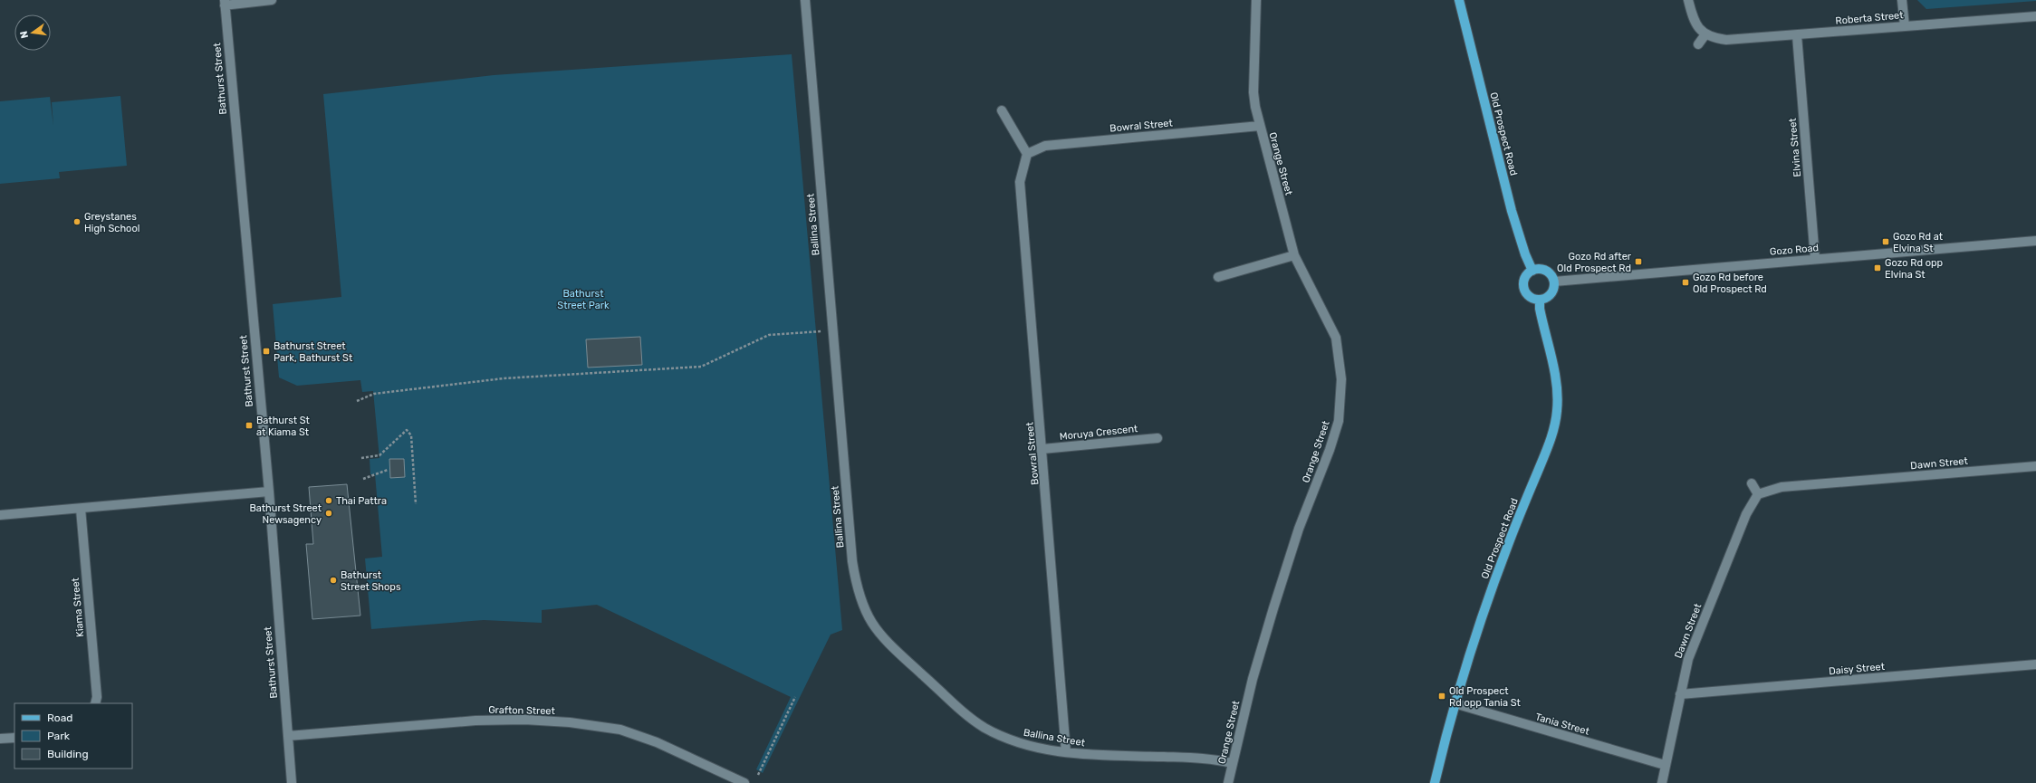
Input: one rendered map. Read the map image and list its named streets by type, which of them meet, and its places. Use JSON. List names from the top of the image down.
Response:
{
  "streets": {
    "main road": ["Old Prospect Road"],
    "street": [
      "Roberta Street",
      "Bathurst Street",
      "Bowral Street",
      "Elvina Street",
      "Orange Street",
      "Ballina Street",
      "Gozo Road",
      "Moruya Crescent",
      "Dawn Street",
      "Kiama Street",
      "Daisy Street",
      "Grafton Street",
      "Tania Street"
    ]
  },
  "crossings": [
    ["Roberta Street", "Elvina Street"],
    ["Bathurst Street", "Grafton Street"],
    ["Bowral Street", "Orange Street"],
    ["Bowral Street", "Ballina Street"],
    ["Bowral Street", "Moruya Crescent"],
    ["Old Prospect Road", "Gozo Road"],
    ["Old Prospect Road", "Tania Street"],
    ["Elvina Street", "Gozo Road"],
    ["Orange Street", "Ballina Street"],
    ["Dawn Street", "Daisy Street"],
    ["Dawn Street", "Tania Street"]
  ],
  "parks": ["Bathurst Street Park"],
  "places": {
    "other": [
      "Greystanes High School",
      "Thai Pattra",
      "Bathurst Street Newsagency",
      "Bathurst Street Shops"
    ],
    "transit": [
      "Gozo Rd at Elvina St",
      "Gozo Rd after Old Prospect Rd",
      "Gozo Rd opp Elvina St",
      "Gozo Rd before Old Prospect Rd",
      "Bathurst Street Park, Bathurst St",
      "Bathurst St at Kiama St",
      "Old Prospect Rd opp Tania St"
    ]
  },
  "legend": ["Road", "Park", "Building"],
  "north": "left"
}
